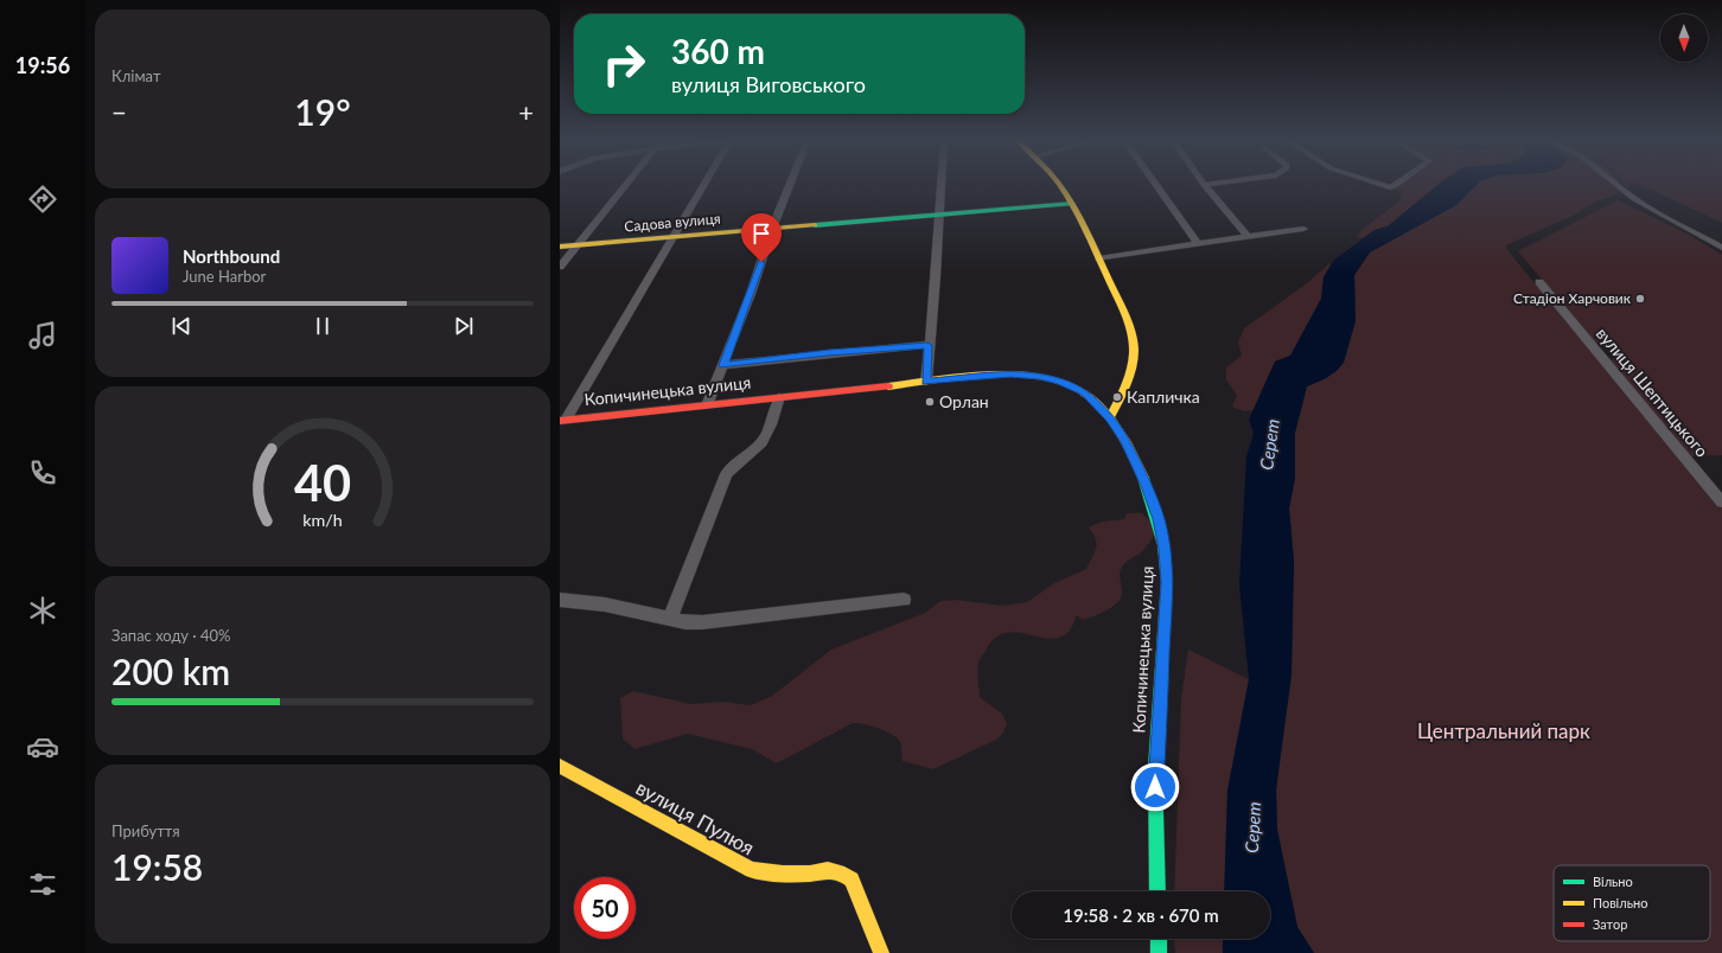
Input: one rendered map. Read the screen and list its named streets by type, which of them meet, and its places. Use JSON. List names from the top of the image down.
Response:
{
  "streets": {
    "street": [
      "Садова вулиця",
      "Копичинецька вулиця",
      "вулиця Шептицького",
      "вулиця Пулюя"
    ]
  },
  "water": ["Серет"],
  "parks": ["Центральний парк"],
  "places": ["Стадіон Харчовик", "Капличка", "Орлан"],
  "legend": ["Вільно", "Повільно", "Затор"],
  "north": "bottom",
  "page": {
    "tabs": "19:56",
    "tile": [
      "Клімат",
      ["Запас ходу · 40%", "200 km"],
      ["Прибуття", "19:58"]
    ],
    "turn": ["360 m", "вулиця Виговського"],
    "heat": ["−", "19°", "+"],
    "song": ["Northbound", "June Harbor"],
    "limit": "50",
    "trip": "19:58 · 2 хв · 670 m",
    "gauge": ["40", "km/h"]
  }
}
